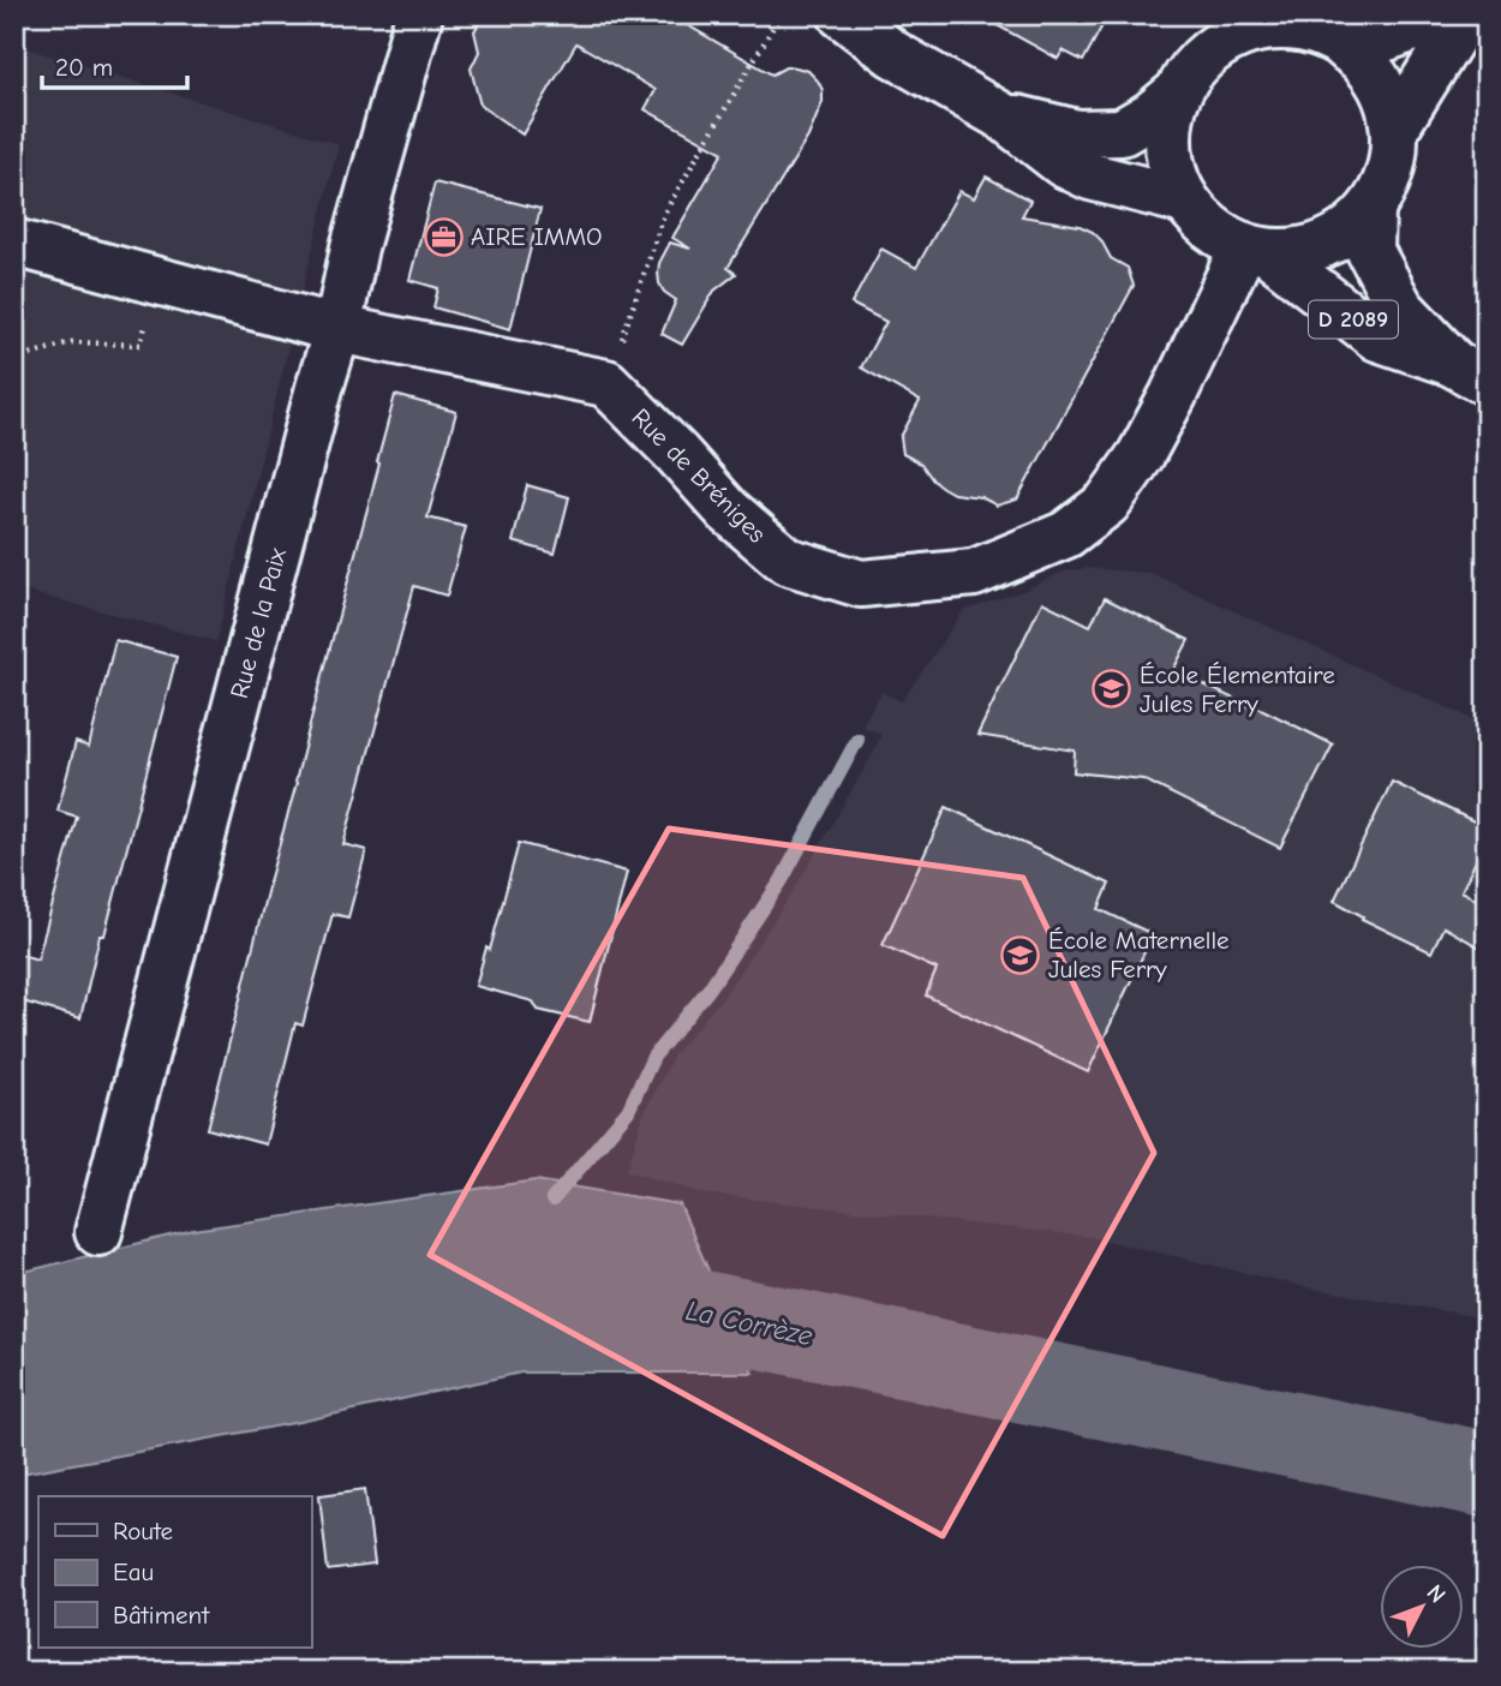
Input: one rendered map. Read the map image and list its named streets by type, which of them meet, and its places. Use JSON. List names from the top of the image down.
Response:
{
  "streets": {
    "street": ["D 2089", "Rue de Bréniges", "Rue de la Paix"]
  },
  "crossings": [
    ["D 2089", "Rue de Bréniges"]
  ],
  "water": ["La Corrèze"],
  "places": {
    "office": ["AIRE IMMO"],
    "school or university": ["École Élementaire Jules Ferry", "École Maternelle Jules Ferry"]
  },
  "legend": ["Route", "Eau", "Bâtiment"],
  "scale_bar": "20 m",
  "north": "top right"
}
